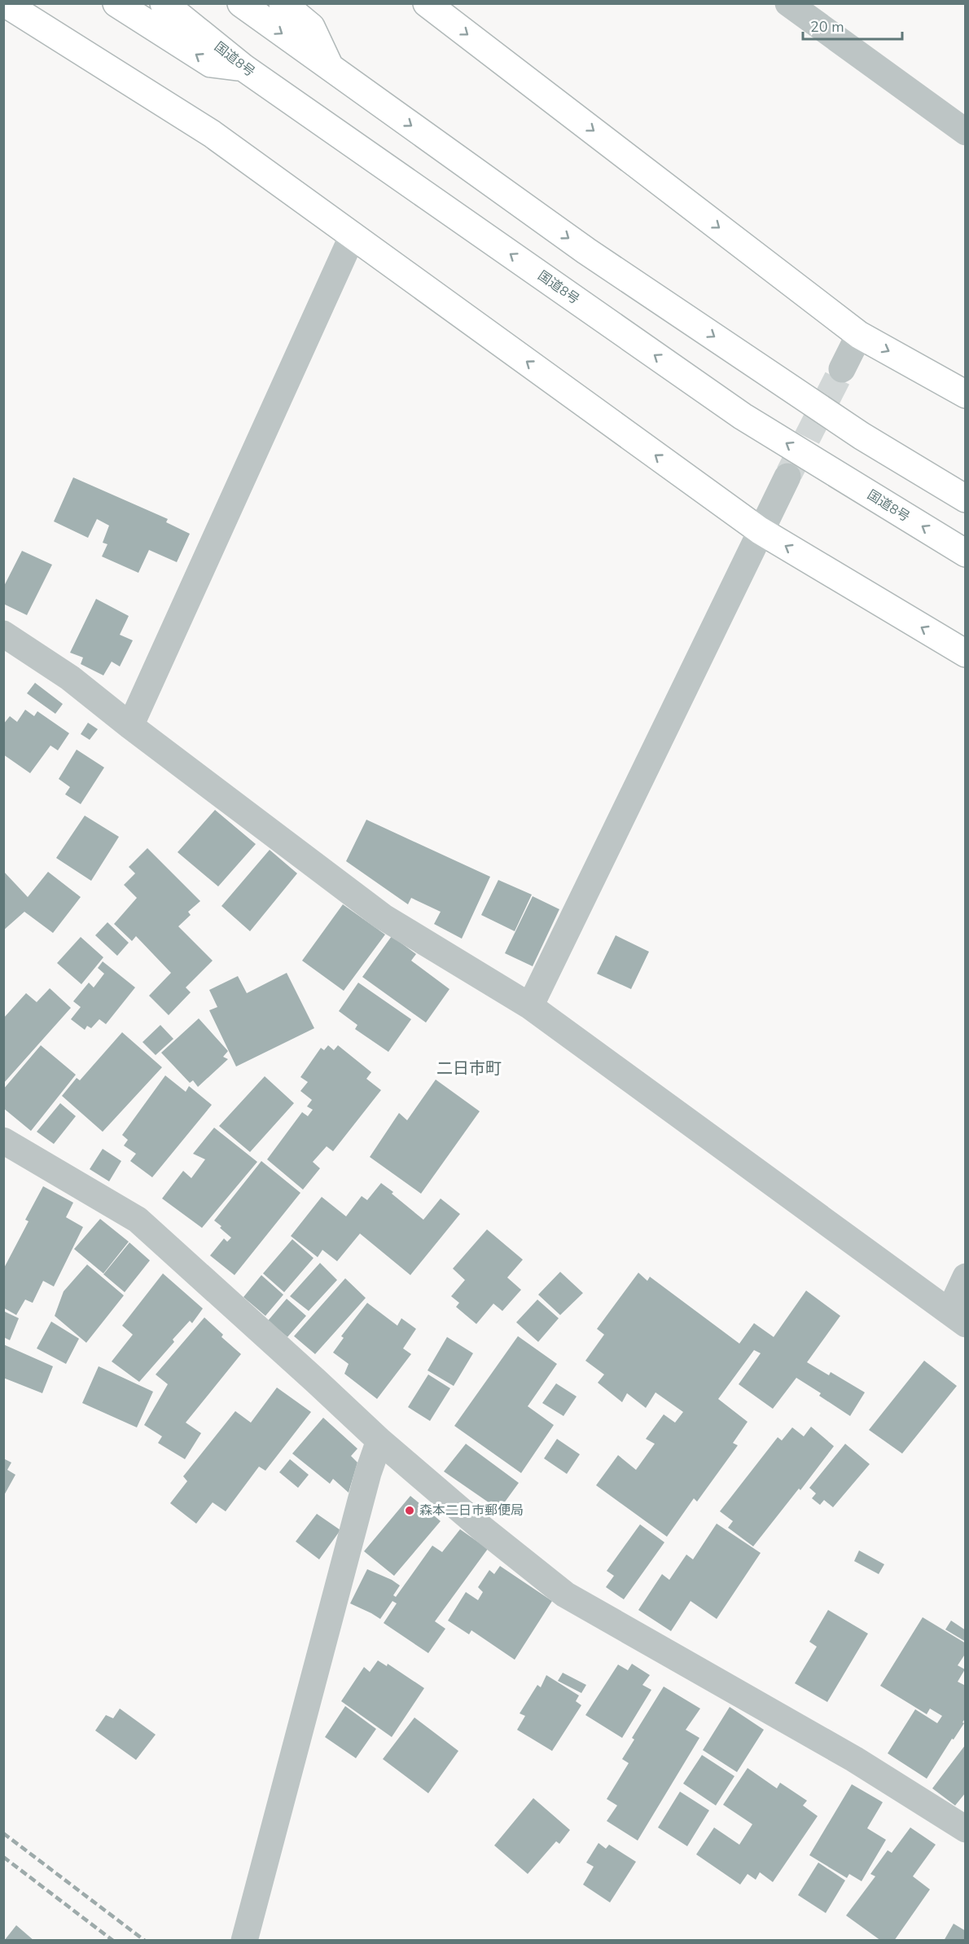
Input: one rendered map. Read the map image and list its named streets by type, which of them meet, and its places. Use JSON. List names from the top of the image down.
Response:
{
  "streets": {
    "highway": ["国道8号"]
  },
  "districts": ["二日市町"],
  "places": ["森本二日市郵便局"],
  "scale_bar": "20 m"
}
